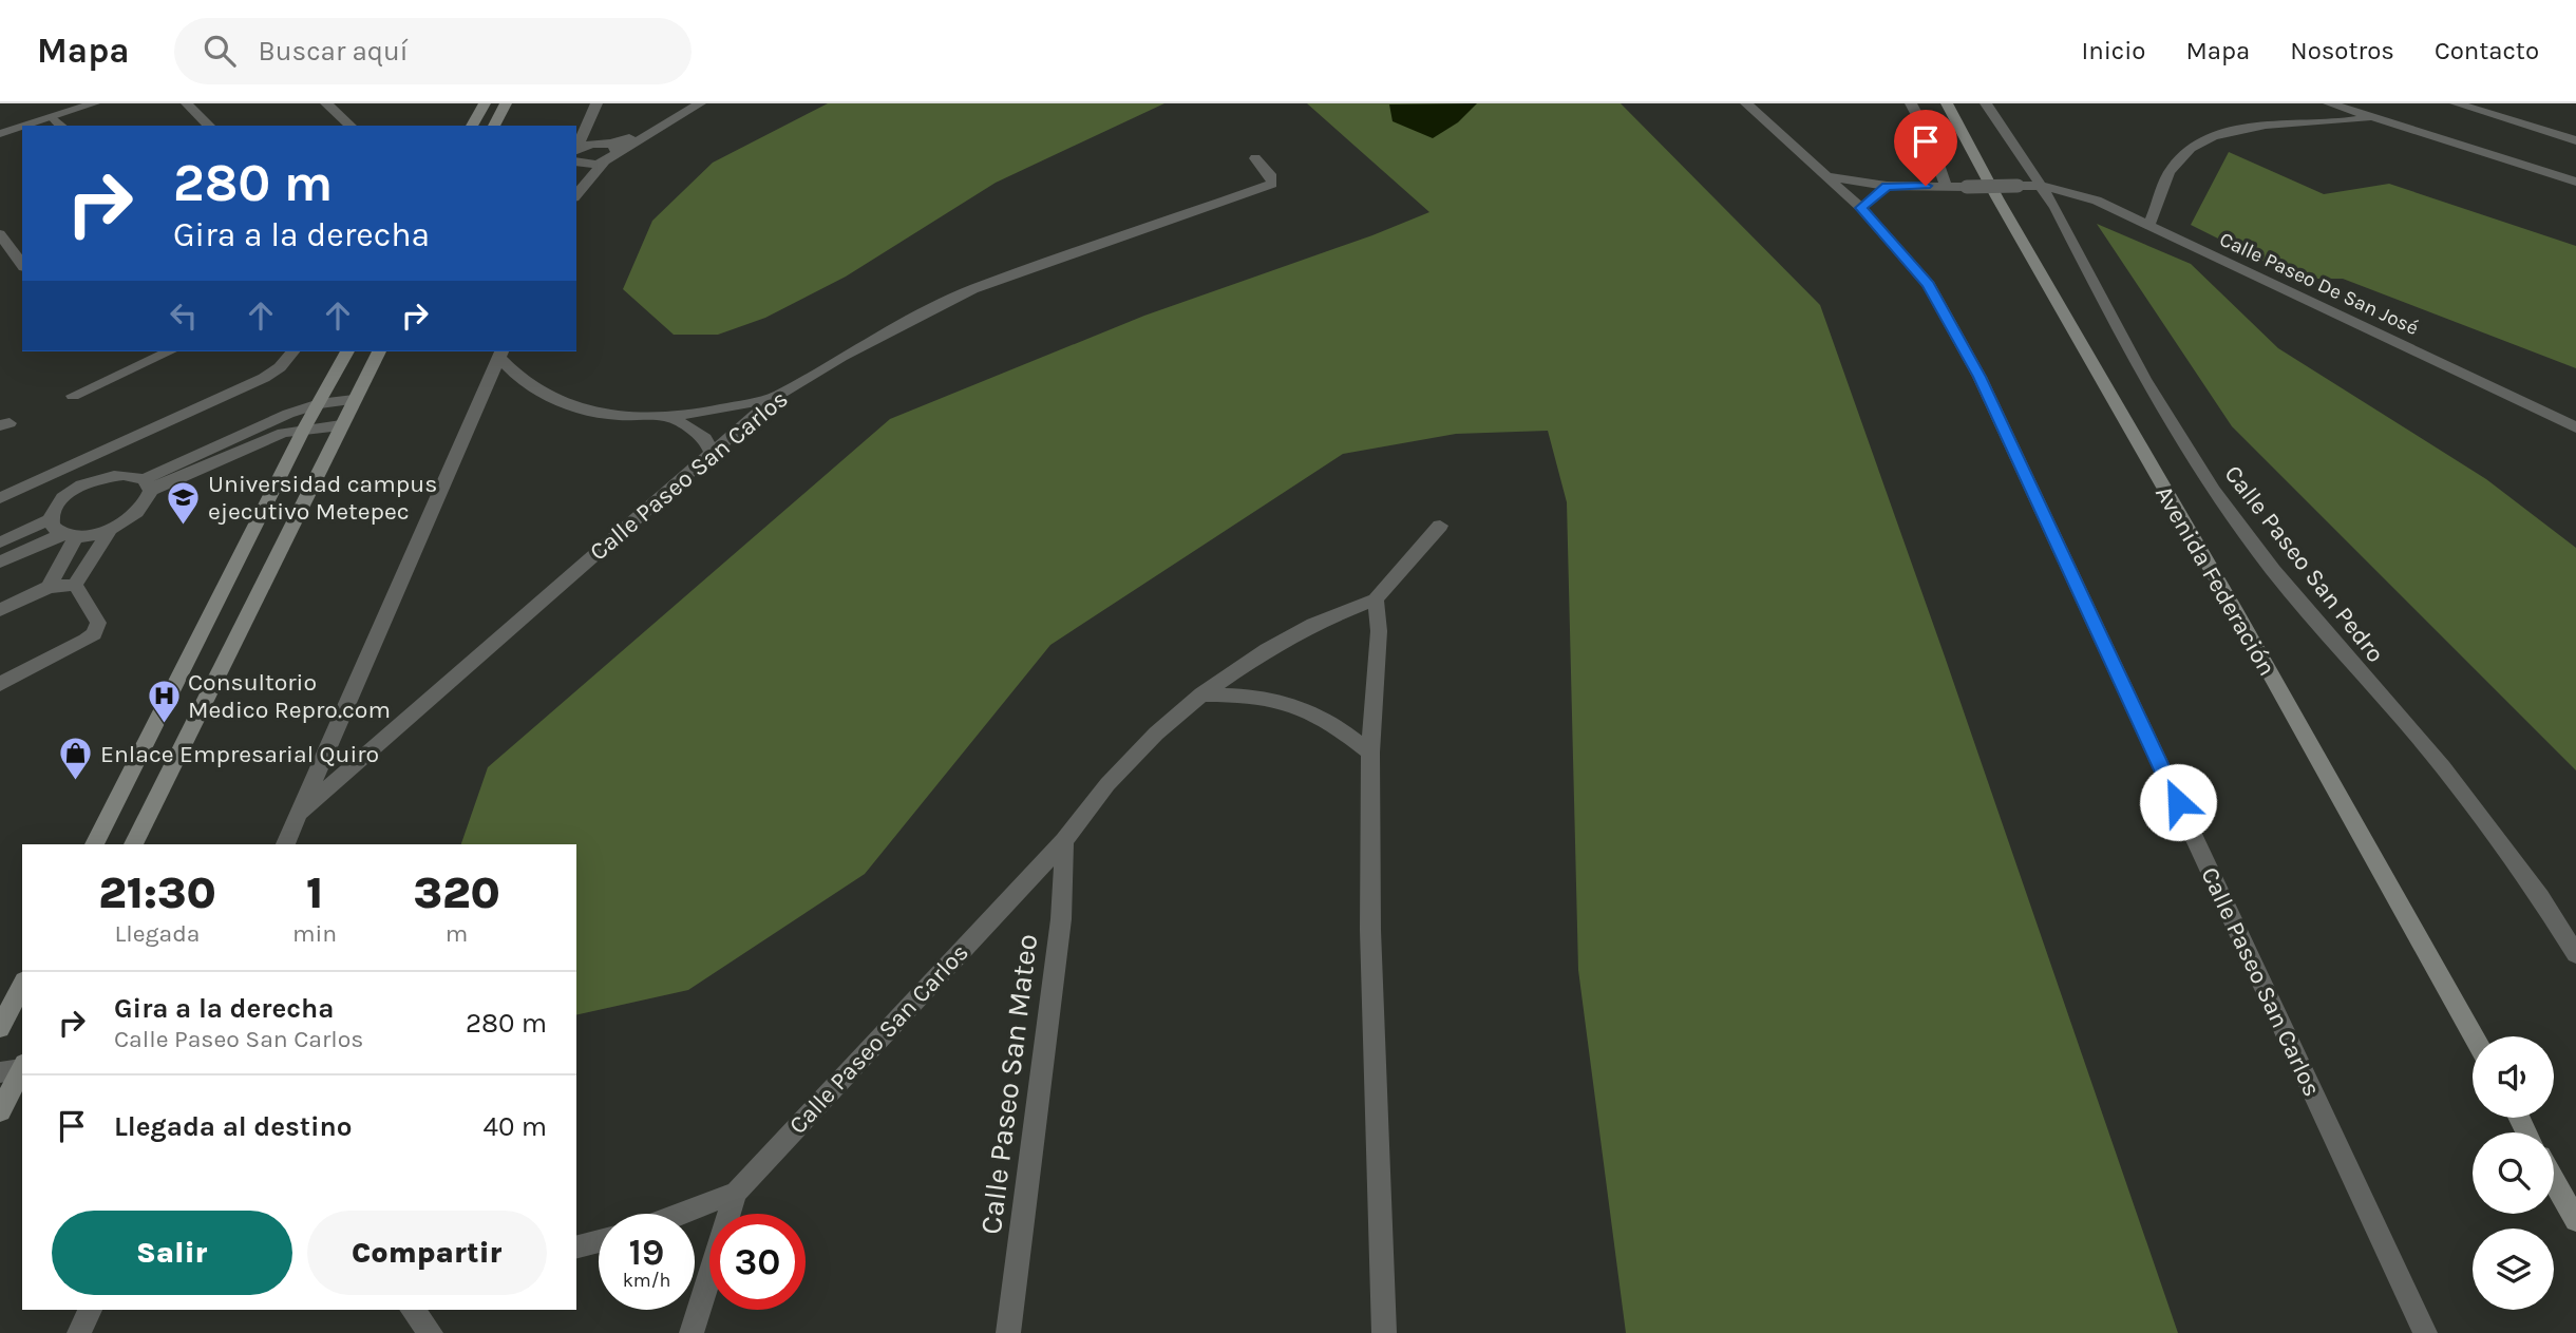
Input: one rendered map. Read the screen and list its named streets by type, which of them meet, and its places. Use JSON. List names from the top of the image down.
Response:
{
  "streets": {
    "main road": ["Avenida Federación"],
    "street": [
      "Calle Paseo De San José",
      "Calle Paseo San Carlos",
      "Calle Paseo San Pedro",
      "Calle Paseo San Mateo"
    ]
  },
  "crossings": [
    ["Calle Paseo De San José", "Calle Paseo San Pedro"],
    ["Calle Paseo San Carlos", "Calle Paseo San Mateo"]
  ],
  "places": {
    "school or university": ["Universidad campus ejecutivo Metepec"],
    "hospital": ["Consultorio Medico Repro.com"],
    "shop": ["Enlace Empresarial Quiro"]
  },
  "page": {
    "header": "Mapa",
    "search": "Buscar aquí",
    "nav": [
      "Inicio",
      "Mapa",
      "Nosotros",
      "Contacto"
    ],
    "turn": ["280 m", "Gira a la derecha"],
    "eta": [
      "21:30",
      "Llegada",
      "1",
      "min",
      "320",
      "m"
    ],
    "list": [
      {
        "name": "Gira a la derecha",
        "note": "Calle Paseo San Carlos",
        "value": "280 m"
      },
      {
        "name": "Llegada al destino",
        "value": "40 m"
      }
    ],
    "buttons": ["Salir", "Compartir"],
    "speed": "19 km/h",
    "limit": "30"
  }
}
